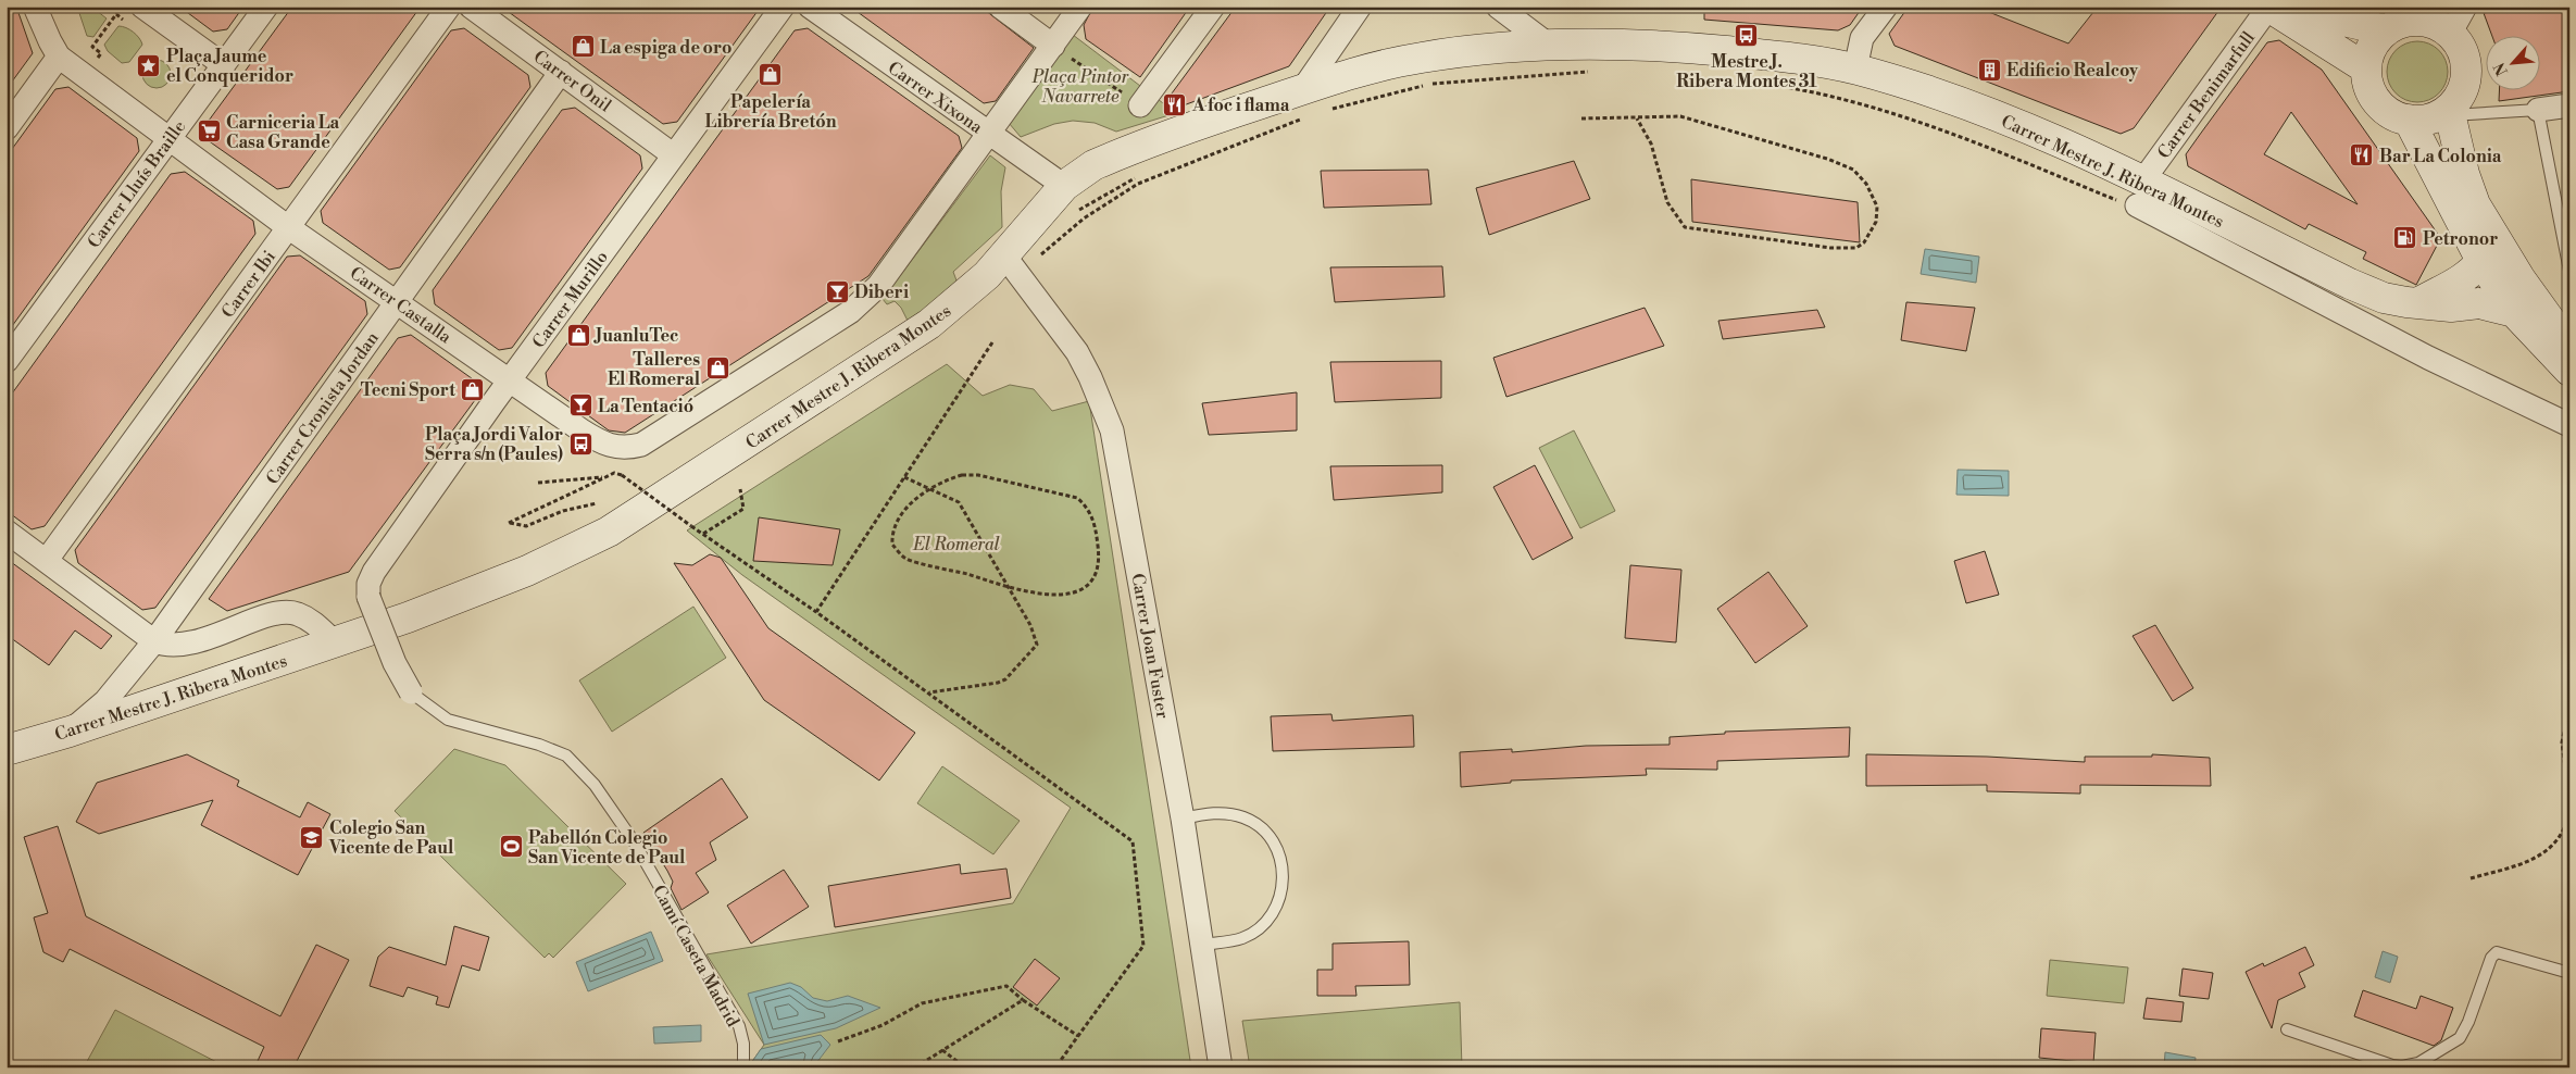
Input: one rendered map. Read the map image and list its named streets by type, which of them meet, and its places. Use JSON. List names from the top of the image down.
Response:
{
  "streets": {
    "street": [
      "Carrer Onil",
      "Carrer Benimarfull",
      "Carrer Xixona",
      "Carrer Mestre J. Ribera Montes",
      "Carrer Lluís Braille",
      "Carrer Ibi",
      "Carrer Murillo",
      "Carrer Castalla",
      "Carrer Cronista Jordan",
      "Carrer Joan Fuster",
      "Camí Caseta Madrid"
    ]
  },
  "crossings": [
    ["Carrer Onil", "Carrer Murillo"],
    ["Carrer Onil", "Carrer Cronista Jordan"],
    ["Carrer Benimarfull", "Carrer Mestre J. Ribera Montes"],
    ["Carrer Xixona", "Carrer Mestre J. Ribera Montes"],
    ["Carrer Xixona", "Carrer Castalla"],
    ["Carrer Mestre J. Ribera Montes", "Carrer Cronista Jordan"],
    ["Carrer Mestre J. Ribera Montes", "Carrer Joan Fuster"],
    ["Carrer Lluís Braille", "Carrer Castalla"],
    ["Carrer Ibi", "Carrer Castalla"],
    ["Carrer Murillo", "Carrer Castalla"],
    ["Carrer Murillo", "Camí Caseta Madrid"],
    ["Carrer Castalla", "Carrer Cronista Jordan"]
  ],
  "parks": ["Plaça Pintor Navarrete", "El Romeral"],
  "places": {
    "bus stop": ["Mestre J. Ribera Montes 31", "Plaça Jordi Valor Serra s/n (Paules)"],
    "shop": [
      "La espiga de oro",
      "Papelería Librería Bretón",
      "JuanluTec",
      "Talleres El Romeral",
      "Tecni Sport"
    ],
    "place": ["Plaça Jaume el Conqueridor"],
    "building": ["Edificio Realcoy"],
    "restaurant": ["A foc i flama", "Bar La Colonia"],
    "supermarket": ["Carniceria La Casa Grande"],
    "fuel station": ["Petronor"],
    "bar": ["Diberi", "La Tentació"],
    "school or university": ["Colegio San Vicente de Paul"],
    "sports": ["Pabellón Colegio San Vicente de Paul"]
  },
  "north": "bottom left"
}
